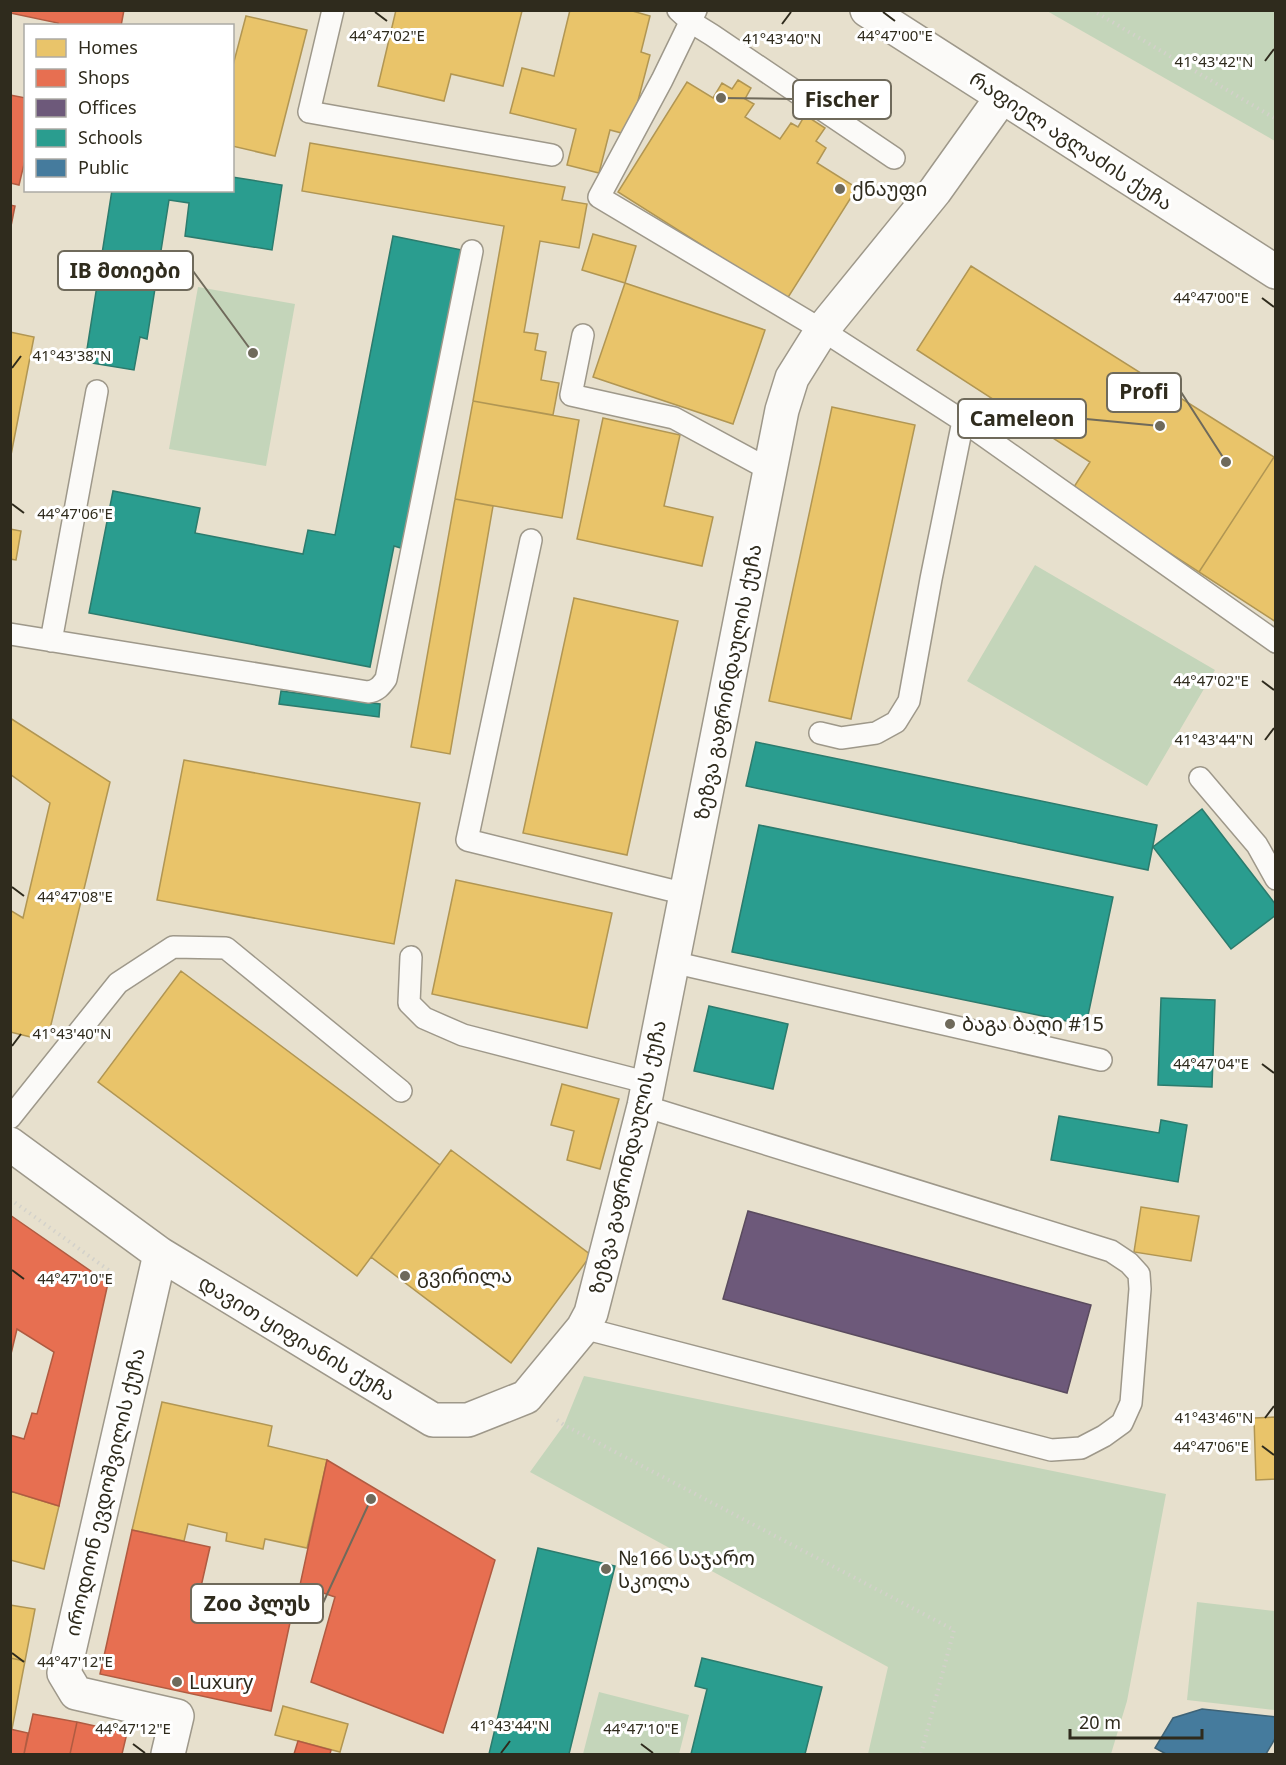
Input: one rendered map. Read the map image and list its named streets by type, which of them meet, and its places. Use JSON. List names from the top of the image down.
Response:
{
  "streets": {
    "street": [
      "რაფიელ აგლაძის ქუჩა",
      "ზეზვა გაფრინდაულის ქუჩა",
      "დავით ყიფიანის ქუჩა",
      "იროდიონ ევდოშვილის ქუჩა"
    ]
  },
  "crossings": [
    ["რაფიელ აგლაძის ქუჩა", "ზეზვა გაფრინდაულის ქუჩა"],
    ["ზეზვა გაფრინდაულის ქუჩა", "დავით ყიფიანის ქუჩა"],
    ["დავით ყიფიანის ქუჩა", "იროდიონ ევდოშვილის ქუჩა"]
  ],
  "places": [
    "Fischer",
    "ქნაუფი",
    "IB მთიები",
    "Cameleon",
    "Profi",
    "ბაგა ბაღი #15",
    "გვირილა",
    "Zoo პლუს",
    "№166 საჯარო სკოლა",
    "Luxury"
  ],
  "legend": [
    "Homes",
    "Shops",
    "Offices",
    "Schools",
    "Public"
  ],
  "scale_bar": "20 m",
  "coordinates": [
    "44°47'02\"E",
    "44°47'00\"E",
    "41°43'40\"N",
    "41°43'42\"N",
    "41°43'38\"N",
    "44°47'06\"E",
    "41°43'44\"N",
    "44°47'08\"E",
    "44°47'04\"E",
    "44°47'10\"E",
    "41°43'46\"N",
    "44°47'12\"E"
  ]
}
